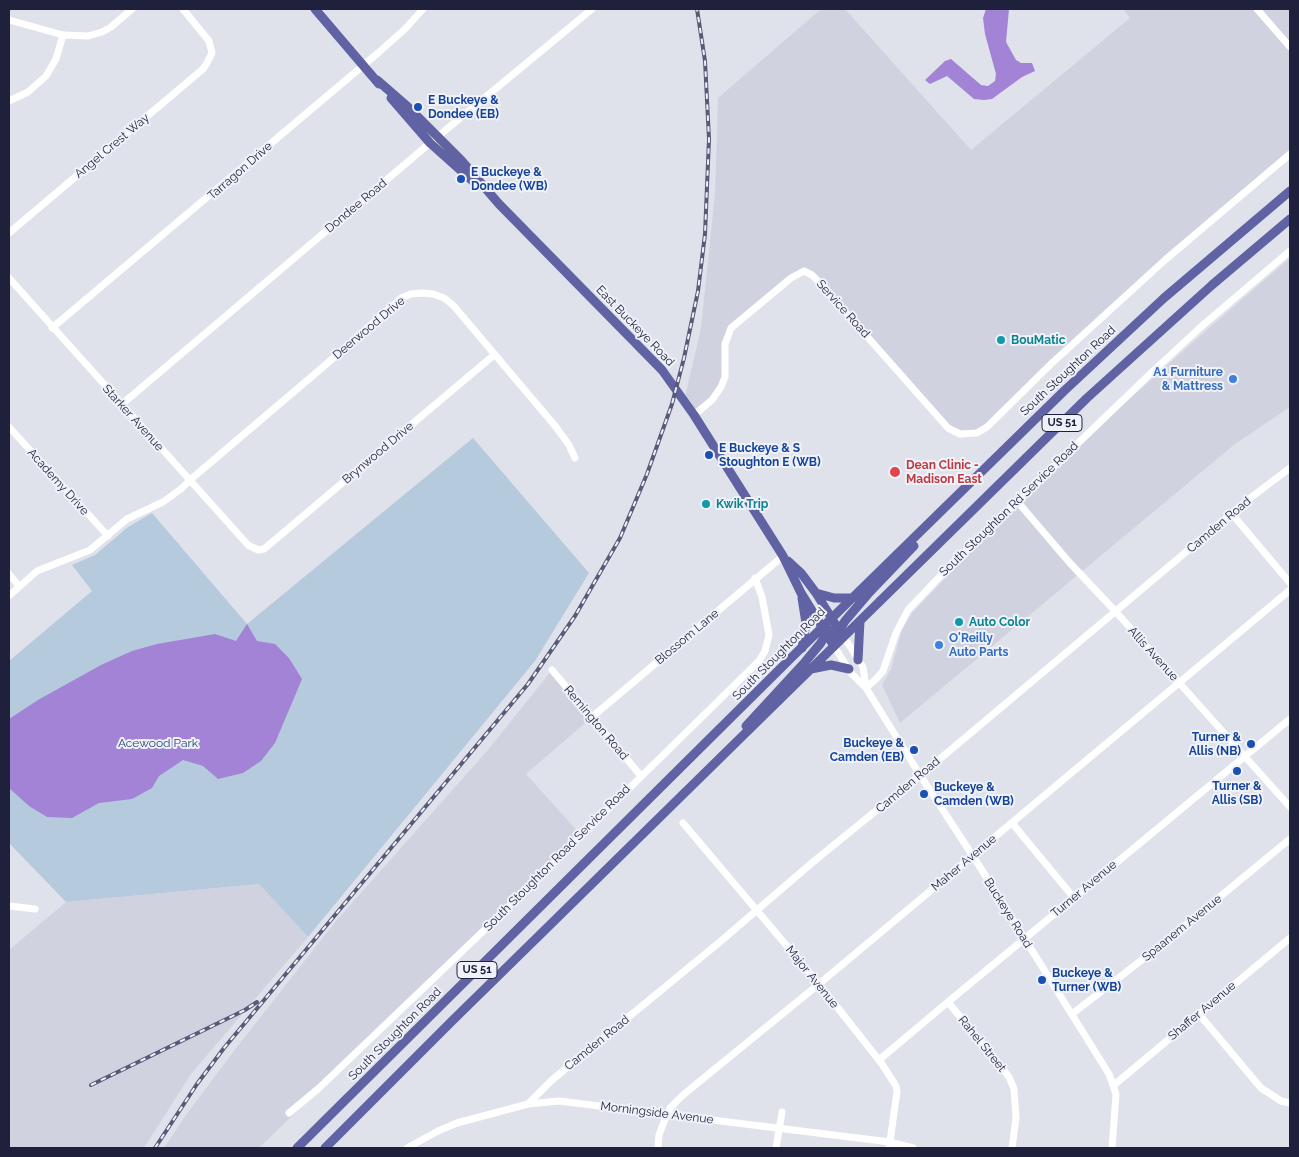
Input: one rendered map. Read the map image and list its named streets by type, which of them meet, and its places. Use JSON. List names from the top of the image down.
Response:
{
  "streets": {
    "main road": ["East Buckeye Road", "South Stoughton Road", "US 51"],
    "street": [
      "Angel Crest Way",
      "Tarragon Drive",
      "Dondee Road",
      "Service Road",
      "Deerwood Drive",
      "Starker Avenue",
      "Brynwood Drive",
      "Academy Drive",
      "South Stoughton Rd Service Road",
      "Camden Road",
      "Blossom Lane",
      "Allis Avenue",
      "Remington Road",
      "South Stoughton Road Service Road",
      "Maher Avenue",
      "Turner Avenue",
      "Buckeye Road",
      "Spaanem Avenue",
      "Major Avenue",
      "Shaffer Avenue",
      "Rahel Street",
      "Morningside Avenue"
    ]
  },
  "crossings": [
    ["Tarragon Drive", "East Buckeye Road"],
    ["Tarragon Drive", "Starker Avenue"],
    ["Dondee Road", "East Buckeye Road"],
    ["Dondee Road", "Starker Avenue"],
    ["Service Road", "East Buckeye Road"],
    ["Service Road", "South Stoughton Road"],
    ["East Buckeye Road", "South Stoughton Road"],
    ["East Buckeye Road", "US 51"],
    ["East Buckeye Road", "Blossom Lane"],
    ["East Buckeye Road", "Buckeye Road"],
    ["Deerwood Drive", "Starker Avenue"],
    ["Deerwood Drive", "Brynwood Drive"],
    ["Deerwood Drive", "Academy Drive"],
    ["Starker Avenue", "Brynwood Drive"],
    ["US 51", "Buckeye Road"],
    ["South Stoughton Rd Service Road", "Allis Avenue"],
    ["South Stoughton Rd Service Road", "Buckeye Road"],
    ["Camden Road", "Allis Avenue"],
    ["Camden Road", "Buckeye Road"],
    ["Camden Road", "Major Avenue"],
    ["Camden Road", "Morningside Avenue"],
    ["Blossom Lane", "Remington Road"],
    ["Blossom Lane", "South Stoughton Road Service Road"],
    ["Allis Avenue", "Maher Avenue"],
    ["Allis Avenue", "Turner Avenue"],
    ["Remington Road", "South Stoughton Road Service Road"],
    ["Maher Avenue", "Buckeye Road"],
    ["Maher Avenue", "Major Avenue"],
    ["Maher Avenue", "Morningside Avenue"],
    ["Turner Avenue", "Buckeye Road"],
    ["Turner Avenue", "Major Avenue"],
    ["Turner Avenue", "Rahel Street"],
    ["Buckeye Road", "Spaanem Avenue"],
    ["Buckeye Road", "Shaffer Avenue"],
    ["Major Avenue", "Morningside Avenue"]
  ],
  "parks": ["Acewood Park"],
  "places": [
    "E Buckeye & Dondee (EB)",
    "E Buckeye & Dondee (WB)",
    "BouMatic",
    "A1 Furniture & Mattress",
    "E Buckeye & S Stoughton E (WB)",
    "Dean Clinic - Madison East",
    "Kwik Trip",
    "Auto Color",
    "O'Reilly Auto Parts",
    "Turner & Allis (NB)",
    "Buckeye & Camden (EB)",
    "Turner & Allis (SB)",
    "Buckeye & Camden (WB)",
    "Buckeye & Turner (WB)"
  ]
}
